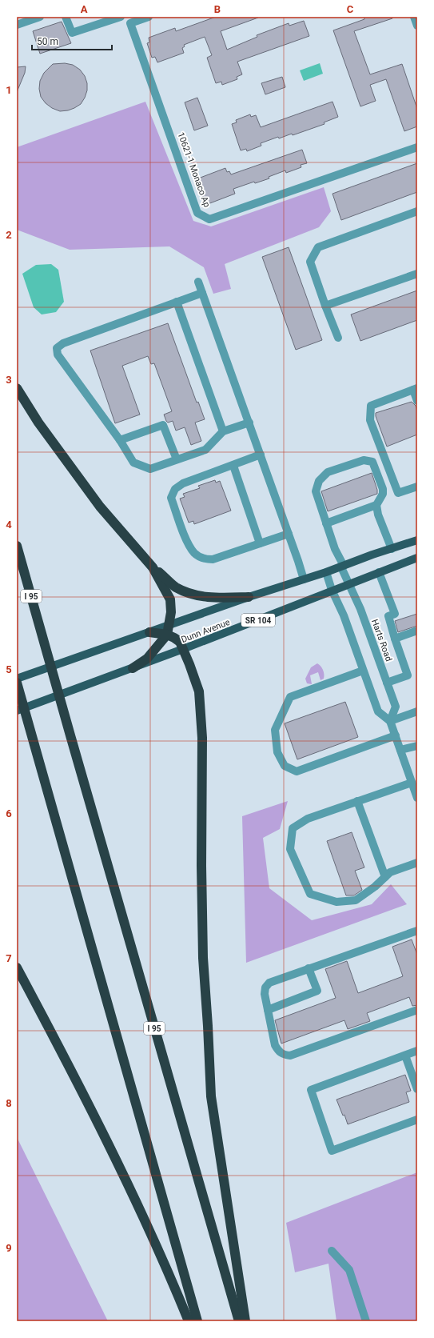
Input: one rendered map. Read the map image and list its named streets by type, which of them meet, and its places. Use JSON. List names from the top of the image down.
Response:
{
  "streets": {
    "highway": ["I 95"],
    "main road": ["SR 104", "Dunn Avenue"],
    "street": ["10621-1 Monaco Ap", "Harts Road"]
  },
  "crossings": [
    ["Dunn Avenue", "Harts Road"]
  ],
  "scale_bar": "50 m",
  "grid": {
    "columns": ["A", "B", "C"],
    "rows": [
      "1",
      "2",
      "3",
      "4",
      "5",
      "6",
      "7",
      "8",
      "9"
    ]
  }
}
